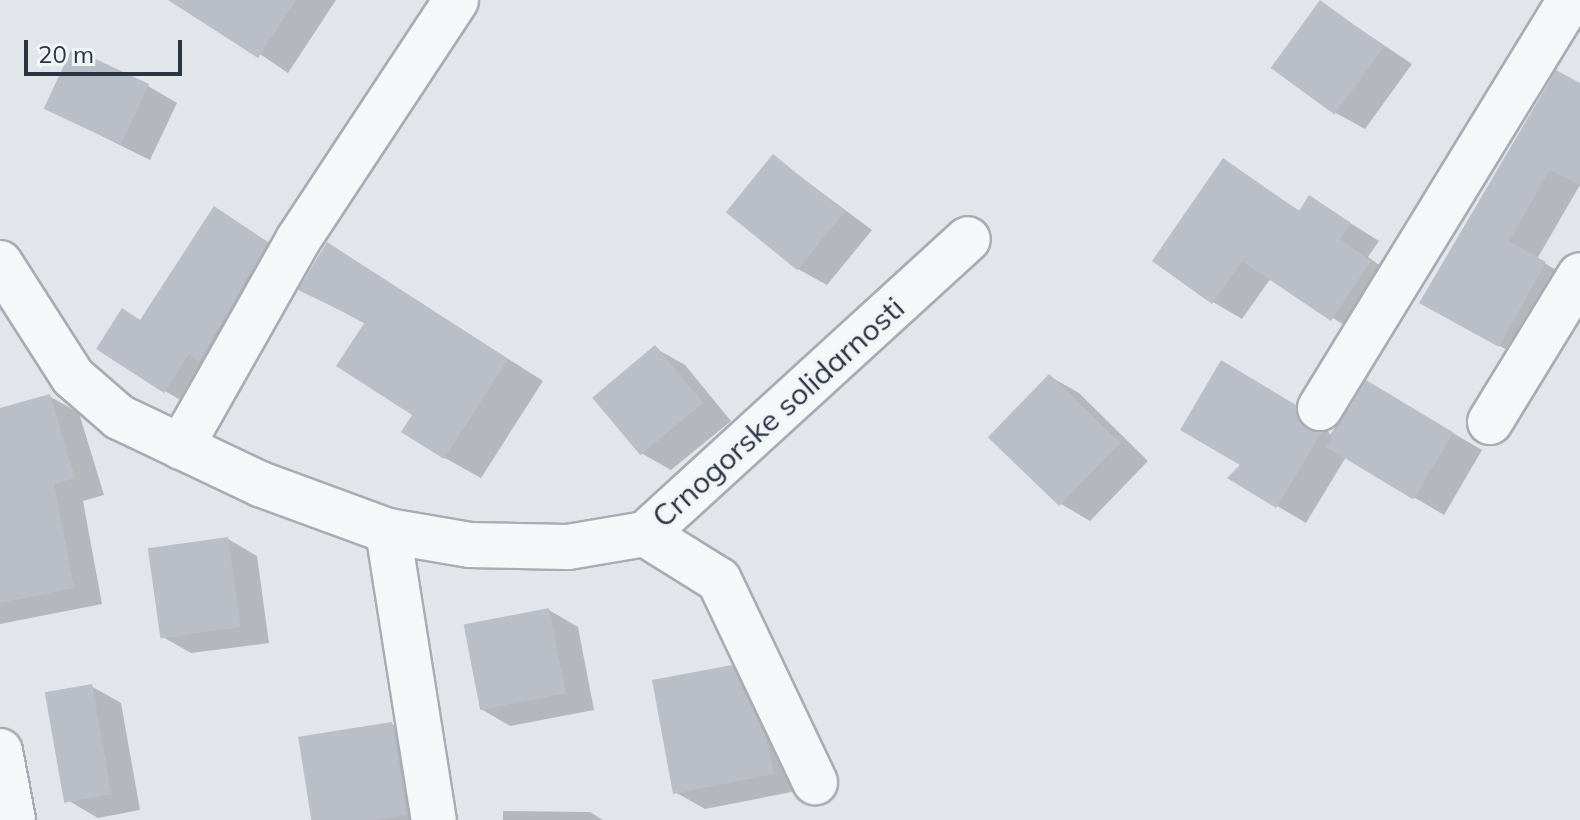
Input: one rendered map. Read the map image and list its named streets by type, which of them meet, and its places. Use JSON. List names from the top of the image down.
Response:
{
  "streets": {
    "street": ["Crnogorske solidarnosti"]
  },
  "scale_bar": "20 m"
}
